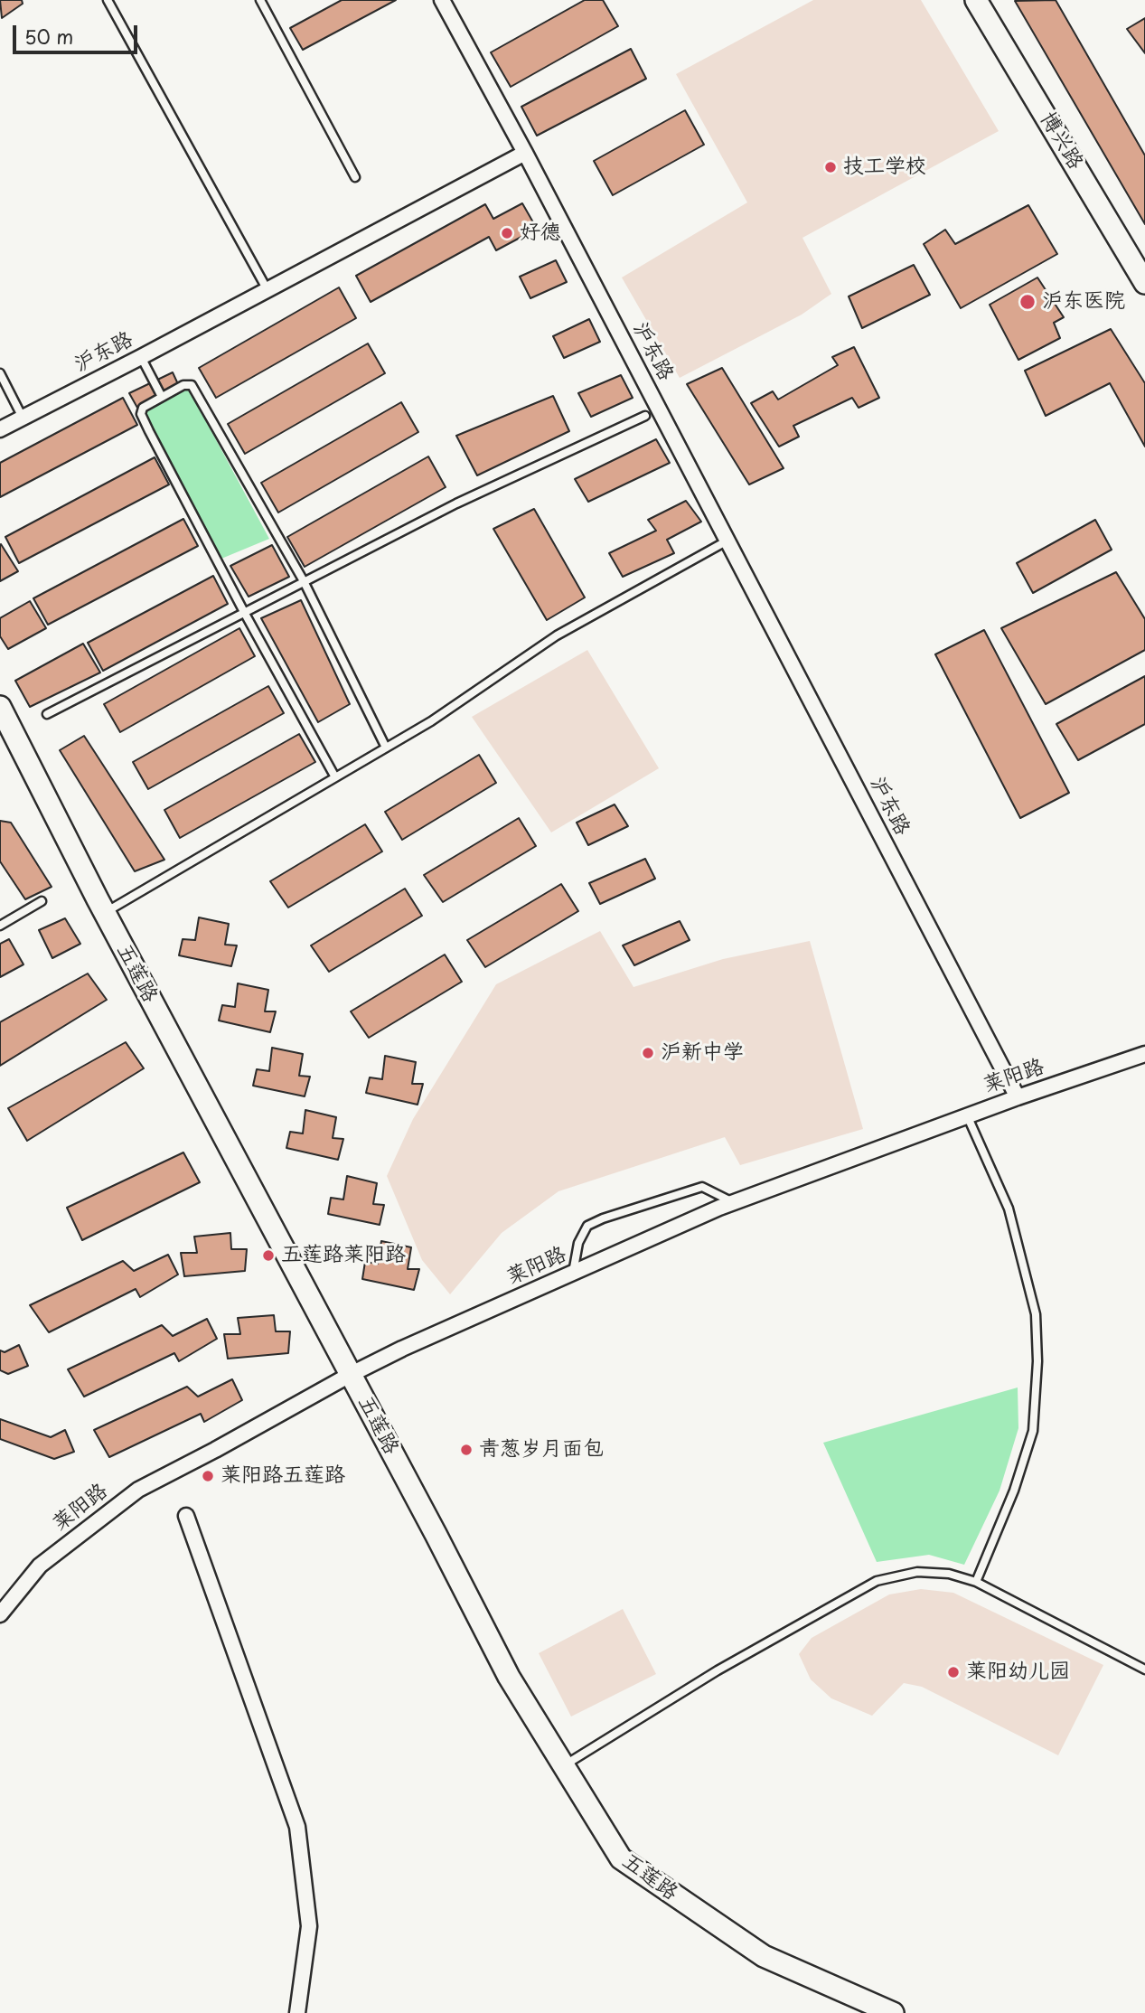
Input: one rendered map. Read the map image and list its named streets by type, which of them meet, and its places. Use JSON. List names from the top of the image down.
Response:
{
  "streets": {
    "street": [
      "博兴路",
      "沪东路",
      "五莲路",
      "莱阳路"
    ]
  },
  "crossings": [
    ["沪东路", "莱阳路"],
    ["五莲路", "莱阳路"]
  ],
  "places": [
    "技工学校",
    "好德",
    "沪东医院",
    "沪新中学",
    "五莲路莱阳路",
    "青葱岁月面包",
    "莱阳路五莲路",
    "莱阳幼儿园"
  ],
  "scale_bar": "50 m"
}
